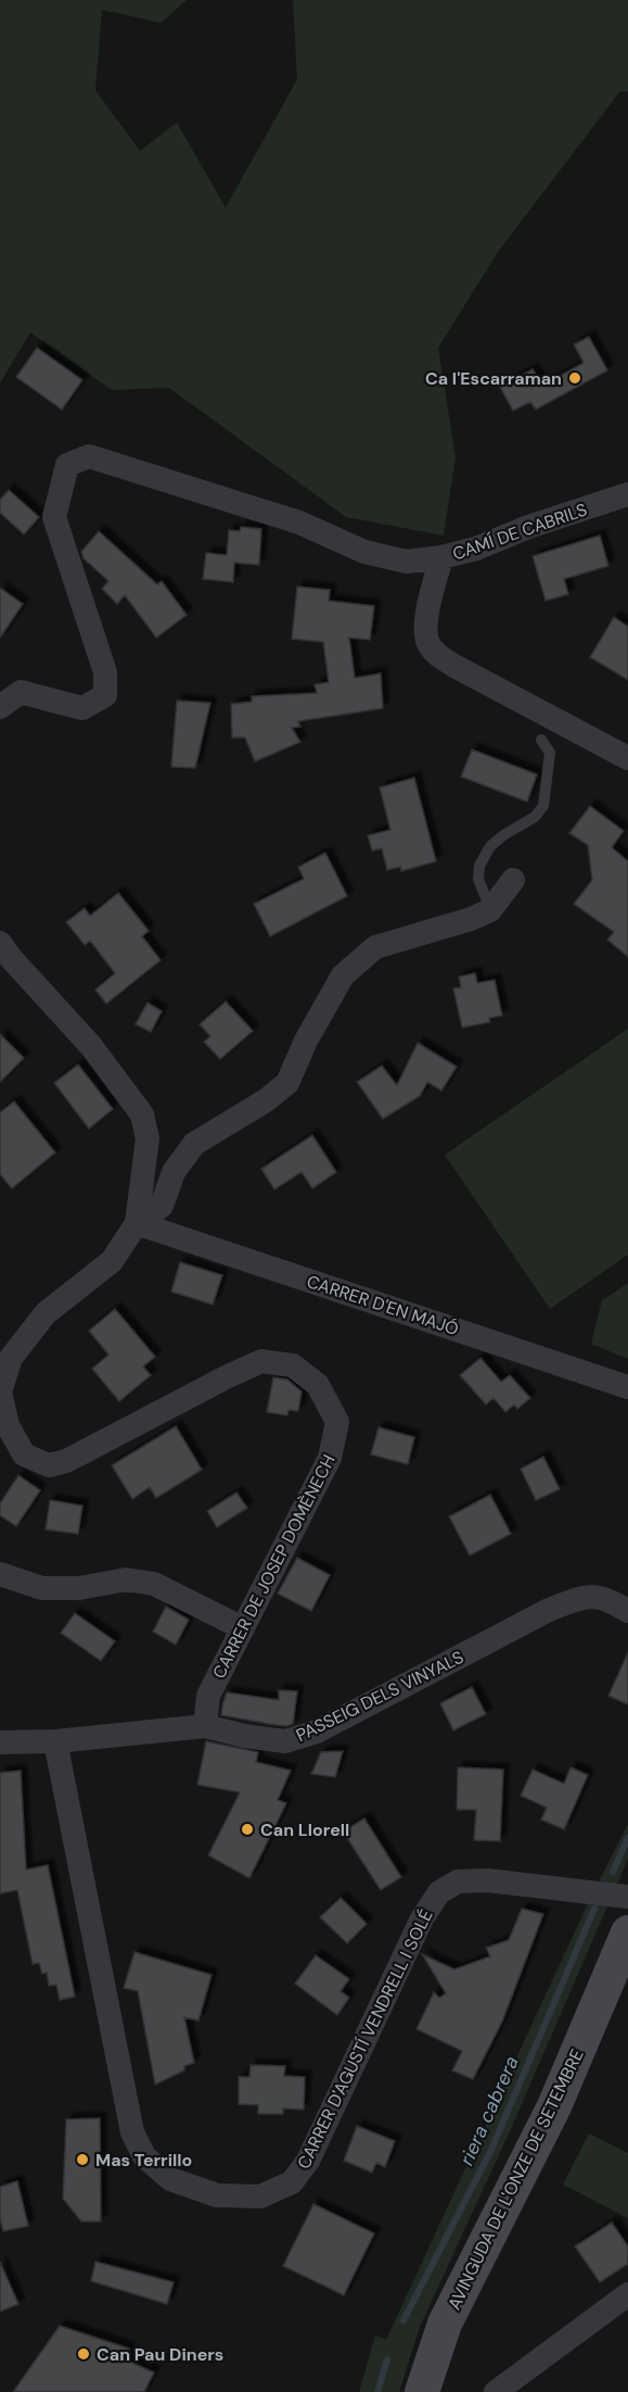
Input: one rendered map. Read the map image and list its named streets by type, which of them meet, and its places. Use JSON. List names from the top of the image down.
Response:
{
  "streets": {
    "street": [
      "CAMÍ DE CABRILS",
      "CARRER D'EN MAJÓ",
      "CARRER DE JOSEP DOMÈNECH",
      "PASSEIG DELS VINYALS",
      "CARRER D'AGUSTÍ VENDRELL I SOLÉ",
      "AVINGUDA DE L'ONZE DE SETEMBRE"
    ]
  },
  "crossings": [
    ["CARRER D'EN MAJÓ", "CARRER DE JOSEP DOMÈNECH"],
    ["CARRER DE JOSEP DOMÈNECH", "PASSEIG DELS VINYALS"],
    ["PASSEIG DELS VINYALS", "CARRER D'AGUSTÍ VENDRELL I SOLÉ"]
  ],
  "water": ["riera cabrera"],
  "places": [
    "Ca l'Escarraman",
    "Can Llorell",
    "Mas Terrillo",
    "Can Pau Diners"
  ]
}
